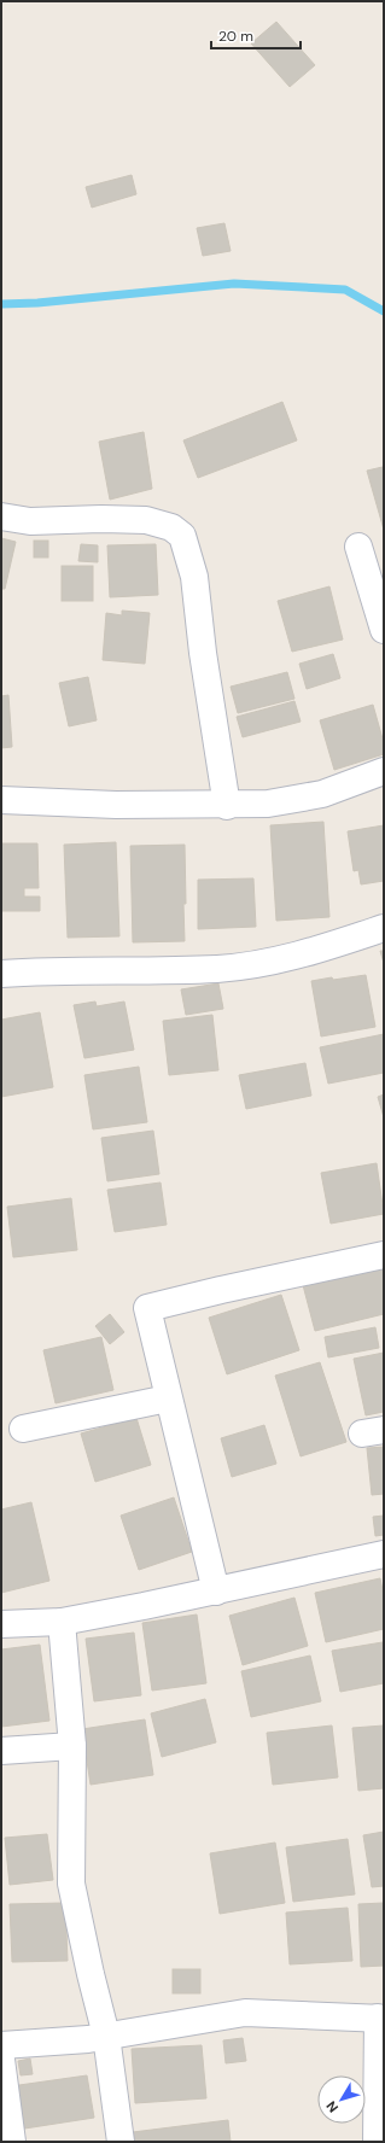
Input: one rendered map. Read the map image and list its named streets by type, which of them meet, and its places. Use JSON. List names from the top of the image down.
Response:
{
  "scale_bar": "20 m",
  "north": "bottom left"
}
